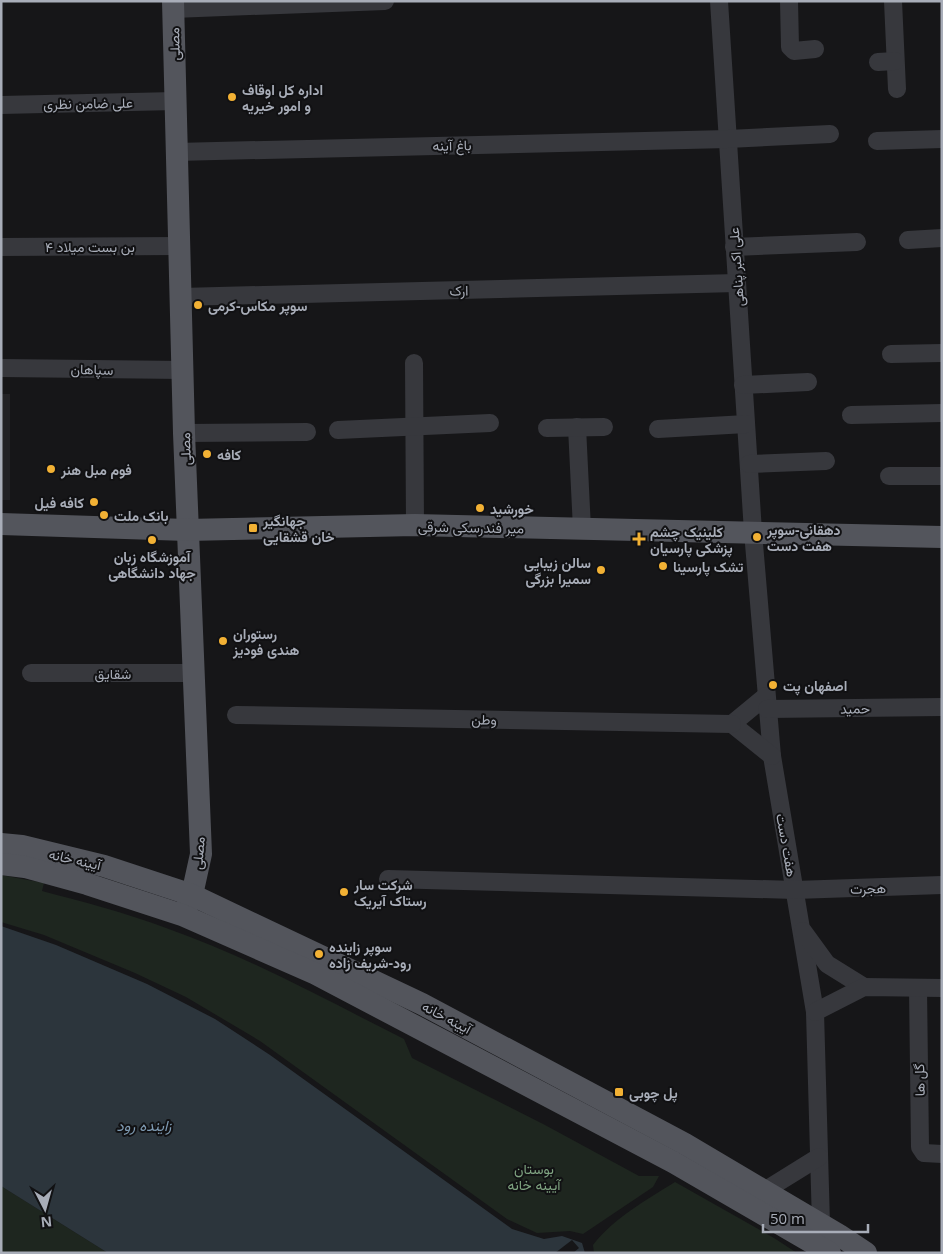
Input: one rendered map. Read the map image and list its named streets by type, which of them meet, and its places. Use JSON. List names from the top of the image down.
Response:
{
  "streets": {
    "main road": ["مصلی", "میر فندرسکی شرقی", "آیینه خانه"],
    "street": [
      "علی ضامن نظری",
      "باغ آینه",
      "بن بست میلاد ۴",
      "علی اکبر پناهی",
      "ارک",
      "سپاهان",
      "شقایق",
      "حمید",
      "وطن",
      "هفت دست",
      "هجرت",
      "گل ها"
    ]
  },
  "crossings": [
    ["مصلی", "علی ضامن نظری"],
    ["مصلی", "باغ آینه"],
    ["مصلی", "بن بست میلاد ۴"],
    ["مصلی", "ارک"],
    ["مصلی", "سپاهان"],
    ["مصلی", "میر فندرسکی شرقی"],
    ["مصلی", "شقایق"],
    ["مصلی", "آیینه خانه"],
    ["باغ آینه", "علی اکبر پناهی"],
    ["علی اکبر پناهی", "ارک"],
    ["علی اکبر پناهی", "میر فندرسکی شرقی"],
    ["علی اکبر پناهی", "هفت دست"],
    ["میر فندرسکی شرقی", "هفت دست"],
    ["حمید", "هفت دست"],
    ["هفت دست", "آیینه خانه"],
    ["هفت دست", "هجرت"]
  ],
  "water": ["زاینده رود"],
  "parks": ["بوستان آیینه خانه"],
  "places": {
    "other": [
      "اداره کل اوقاف و امور خیریه",
      "سوپر مکاس-کرمی",
      "کافه",
      "فوم مبل هنر",
      "کافه فیل",
      "خورشید",
      "بانک ملت",
      "دهقانی-سوپر هفت دست",
      "آموزشگاه زبان جهاد دانشگاهی",
      "تشک پارسینا",
      "سالن زیبایی سمیرا بزرگی",
      "رستوران هندی فودیز",
      "اصفهان پت",
      "شرکت سار رستاک آیریک",
      "سوپر زاینده رود-شریف زاده"
    ],
    "transit": ["جهانگیر خان قشقایی", "پل چوبی"],
    "health": ["کلینیک چشم پزشکی پارسیان"]
  },
  "scale_bar": "50 m",
  "north": "bottom"
}
